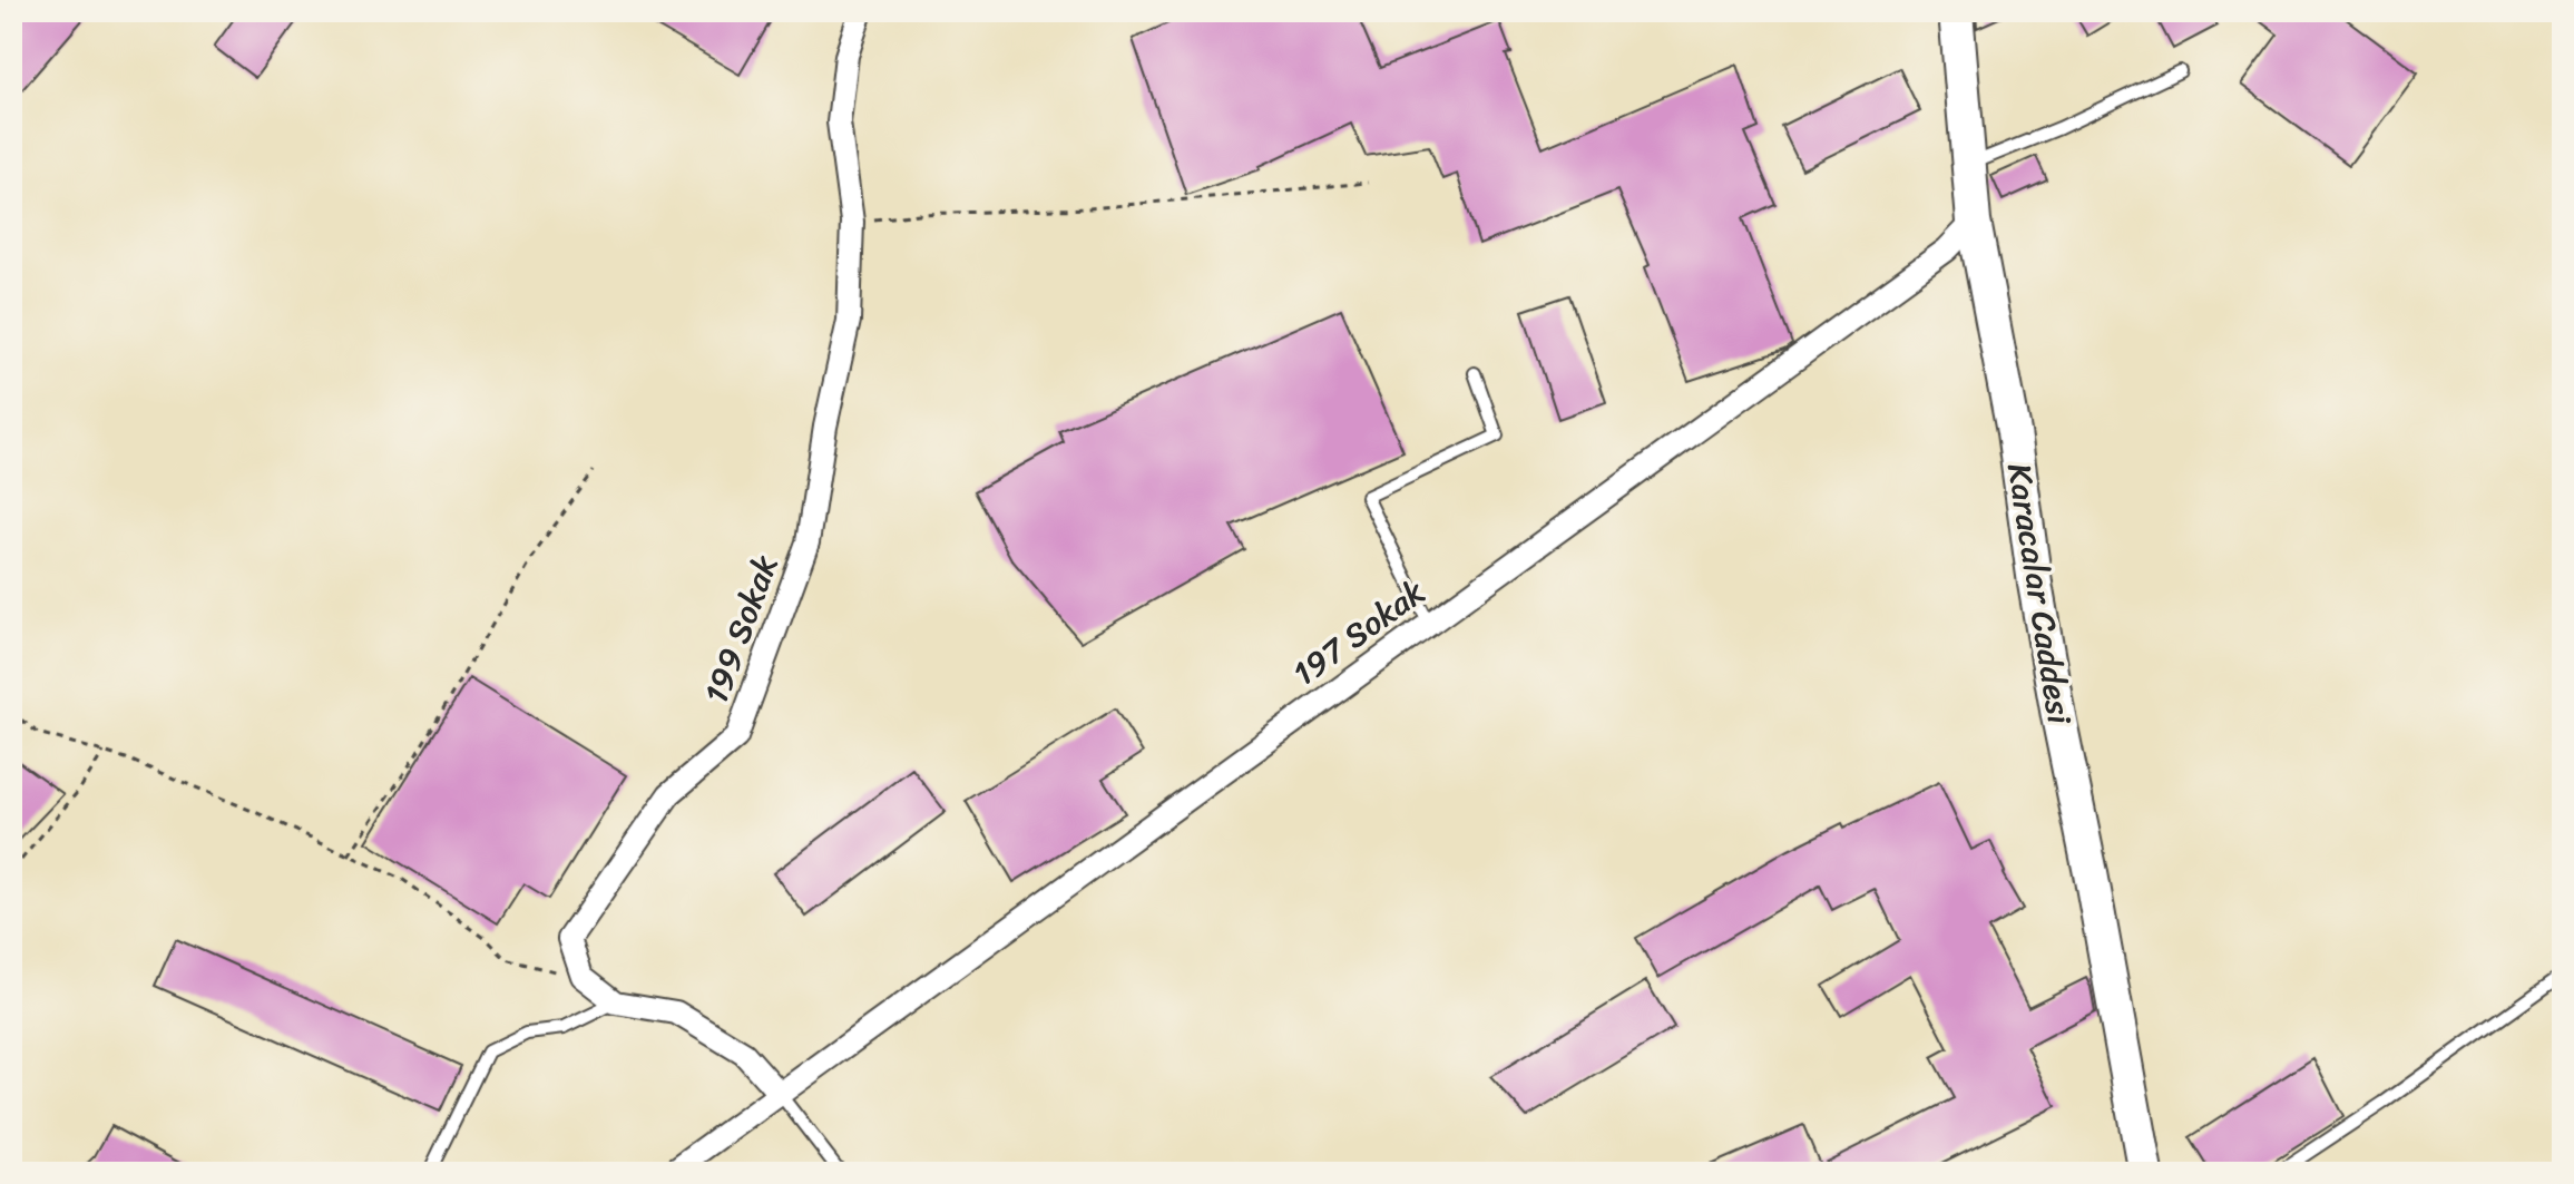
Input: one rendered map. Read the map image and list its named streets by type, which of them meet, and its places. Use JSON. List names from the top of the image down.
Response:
{
  "streets": {
    "street": ["Karacalar Caddesi", "199 Sokak", "197 Sokak"]
  },
  "crossings": [
    ["Karacalar Caddesi", "197 Sokak"]
  ]
}
